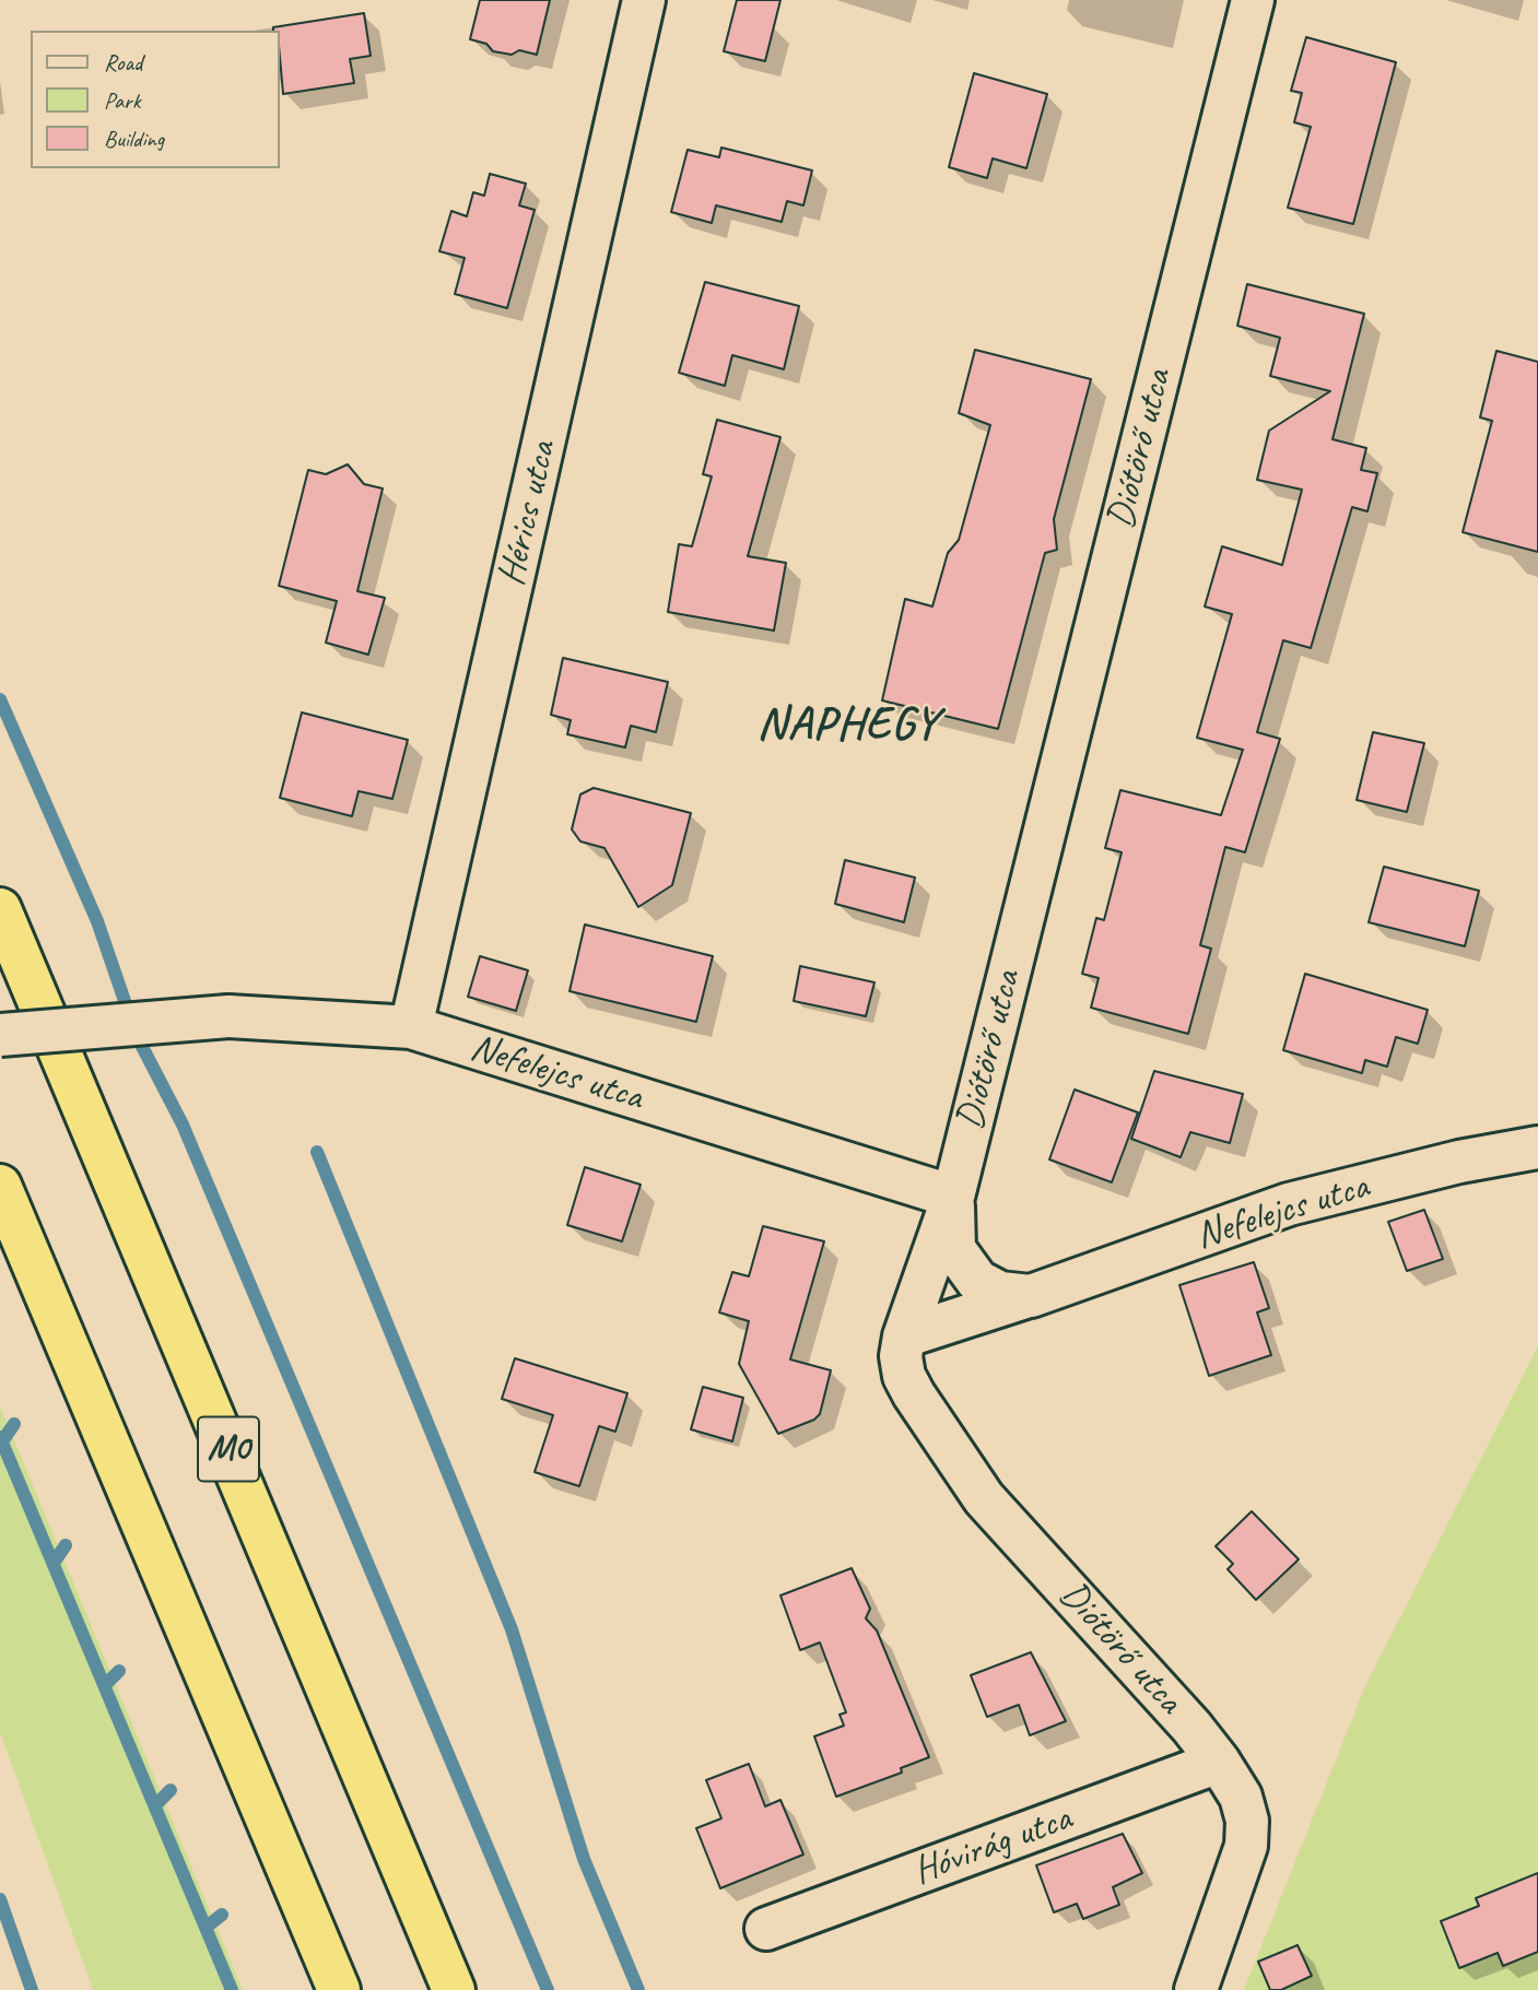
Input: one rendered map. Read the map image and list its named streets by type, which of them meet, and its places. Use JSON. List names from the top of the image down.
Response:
{
  "streets": {
    "highway": ["M0"],
    "street": [
      "Diótörő utca",
      "Hérics utca",
      "Nefelejcs utca",
      "Hóvirág utca"
    ]
  },
  "crossings": [
    ["Diótörő utca", "Nefelejcs utca"],
    ["Diótörő utca", "Hóvirág utca"],
    ["Hérics utca", "Nefelejcs utca"]
  ],
  "districts": ["NAPHEGY"],
  "legend": ["Road", "Park", "Building"]
}
